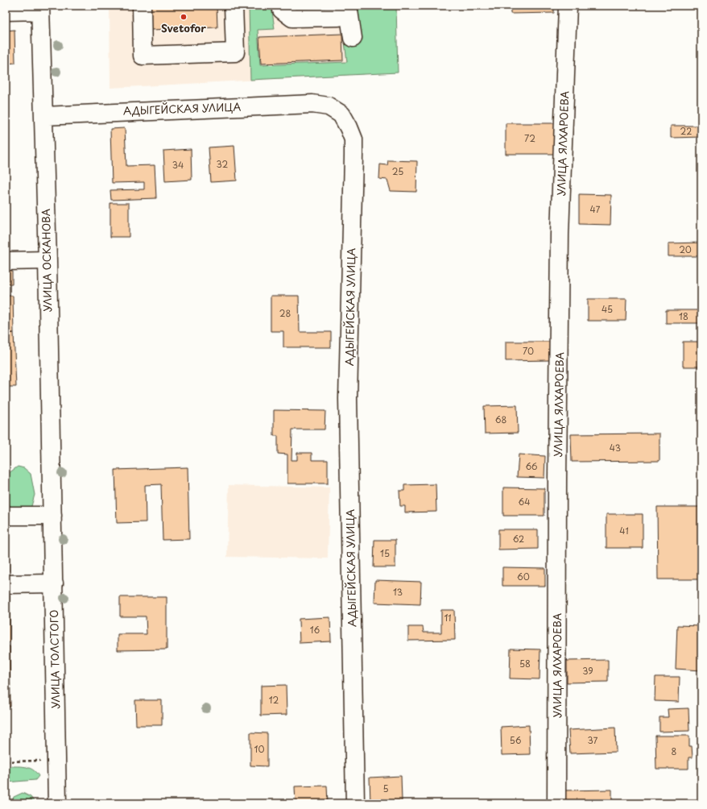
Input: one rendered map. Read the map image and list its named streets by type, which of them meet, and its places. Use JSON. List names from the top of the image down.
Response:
{
  "streets": {
    "street": [
      "АДЫГЕЙСКАЯ УЛИЦА",
      "УЛИЦА ЯЛХАРОЕВА",
      "УЛИЦА ОСКАНОВА",
      "УЛИЦА ТОЛСТОГО"
    ]
  },
  "crossings": [
    ["АДЫГЕЙСКАЯ УЛИЦА", "УЛИЦА ОСКАНОВА"],
    ["УЛИЦА ОСКАНОВА", "УЛИЦА ТОЛСТОГО"]
  ],
  "places": ["Svetofor"],
  "house_numbers": [
    "22",
    "72",
    "32",
    "34",
    "25",
    "47",
    "20",
    "45",
    "28",
    "18",
    "70",
    "68",
    "43",
    "66",
    "64",
    "41",
    "62",
    "15",
    "60",
    "13",
    "11",
    "16",
    "58",
    "39",
    "12",
    "56",
    "37",
    "10",
    "8",
    "5"
  ]
}
